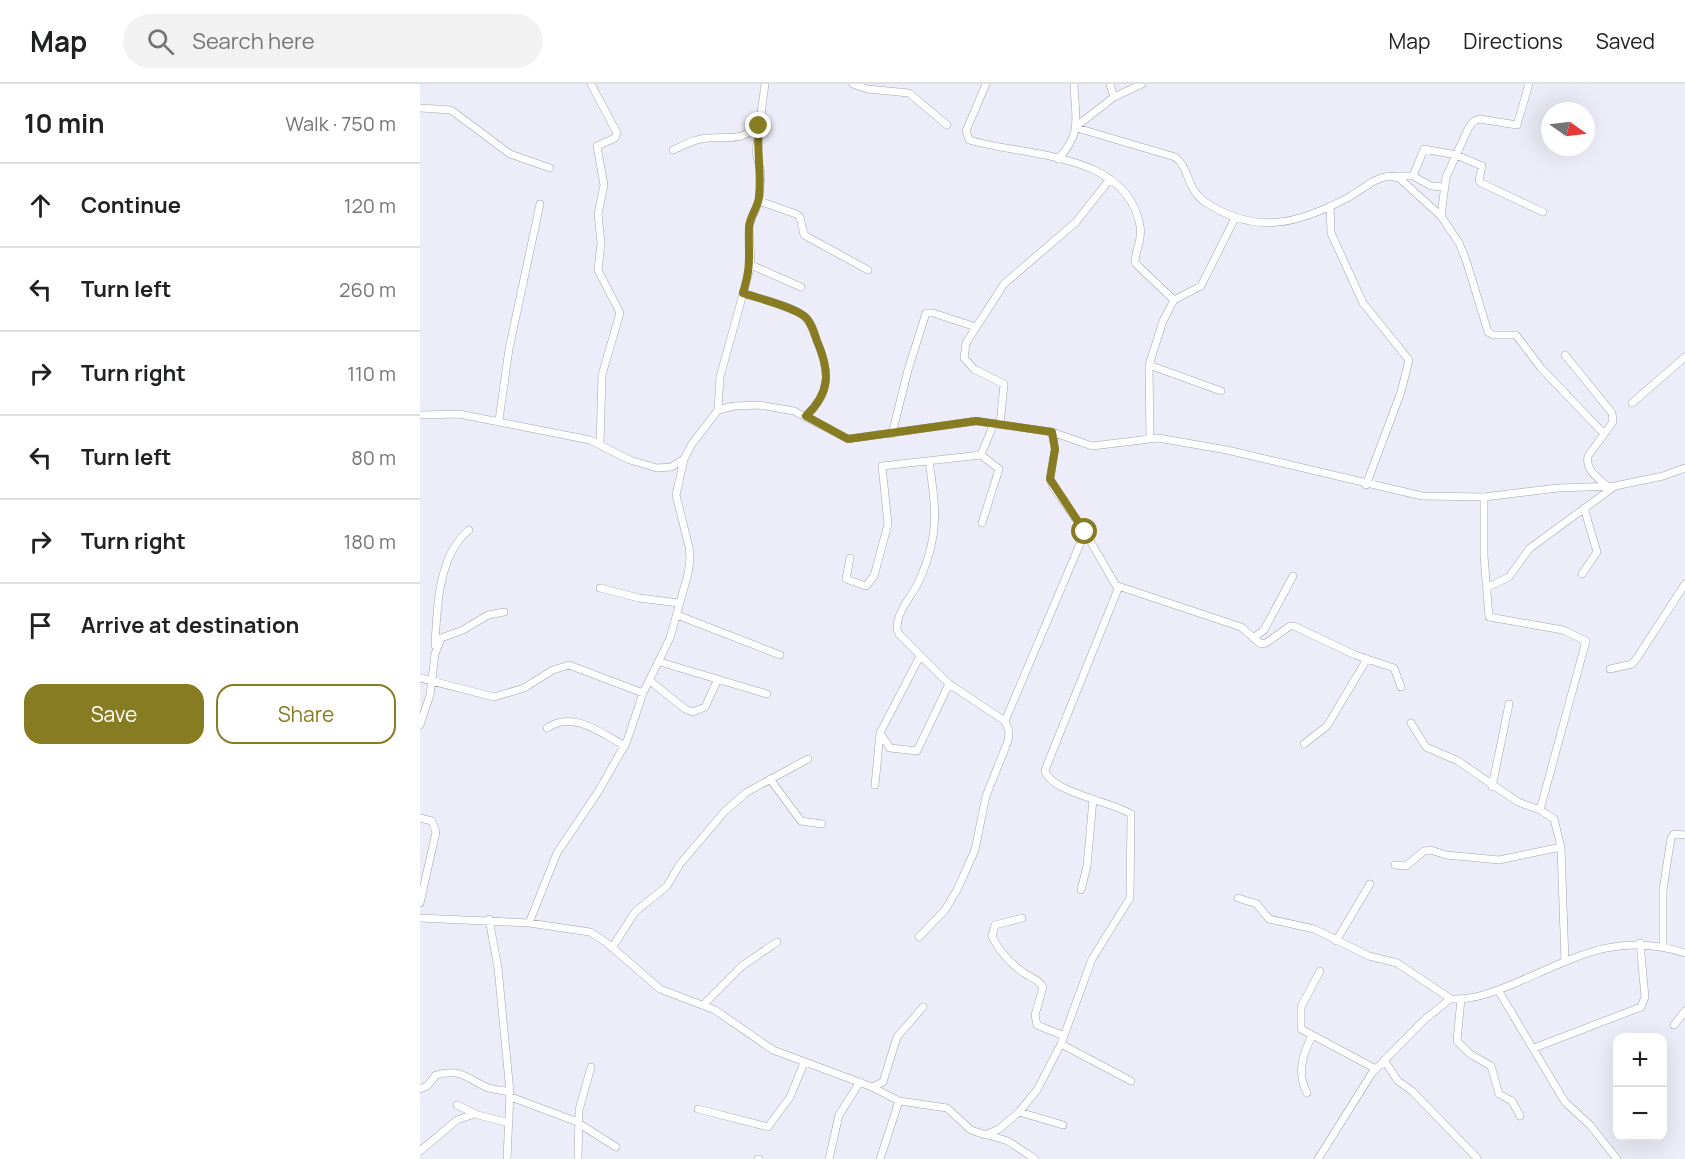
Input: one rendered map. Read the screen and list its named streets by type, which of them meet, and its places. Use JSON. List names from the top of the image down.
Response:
{
  "north": "right",
  "page": {
    "header": "Map",
    "search": "Search here",
    "nav": ["Map", "Directions", "Saved"],
    "heading": ["10 min", "Walk · 750 m"],
    "list": [
      ["Continue", "120 m"],
      ["Turn left", "260 m"],
      ["Turn right", "110 m"],
      ["Turn left", "80 m"],
      ["Turn right", "180 m"],
      "Arrive at destination"
    ],
    "buttons": ["Save", "Share"],
    "map_buttons": ["+", "−"]
  }
}
